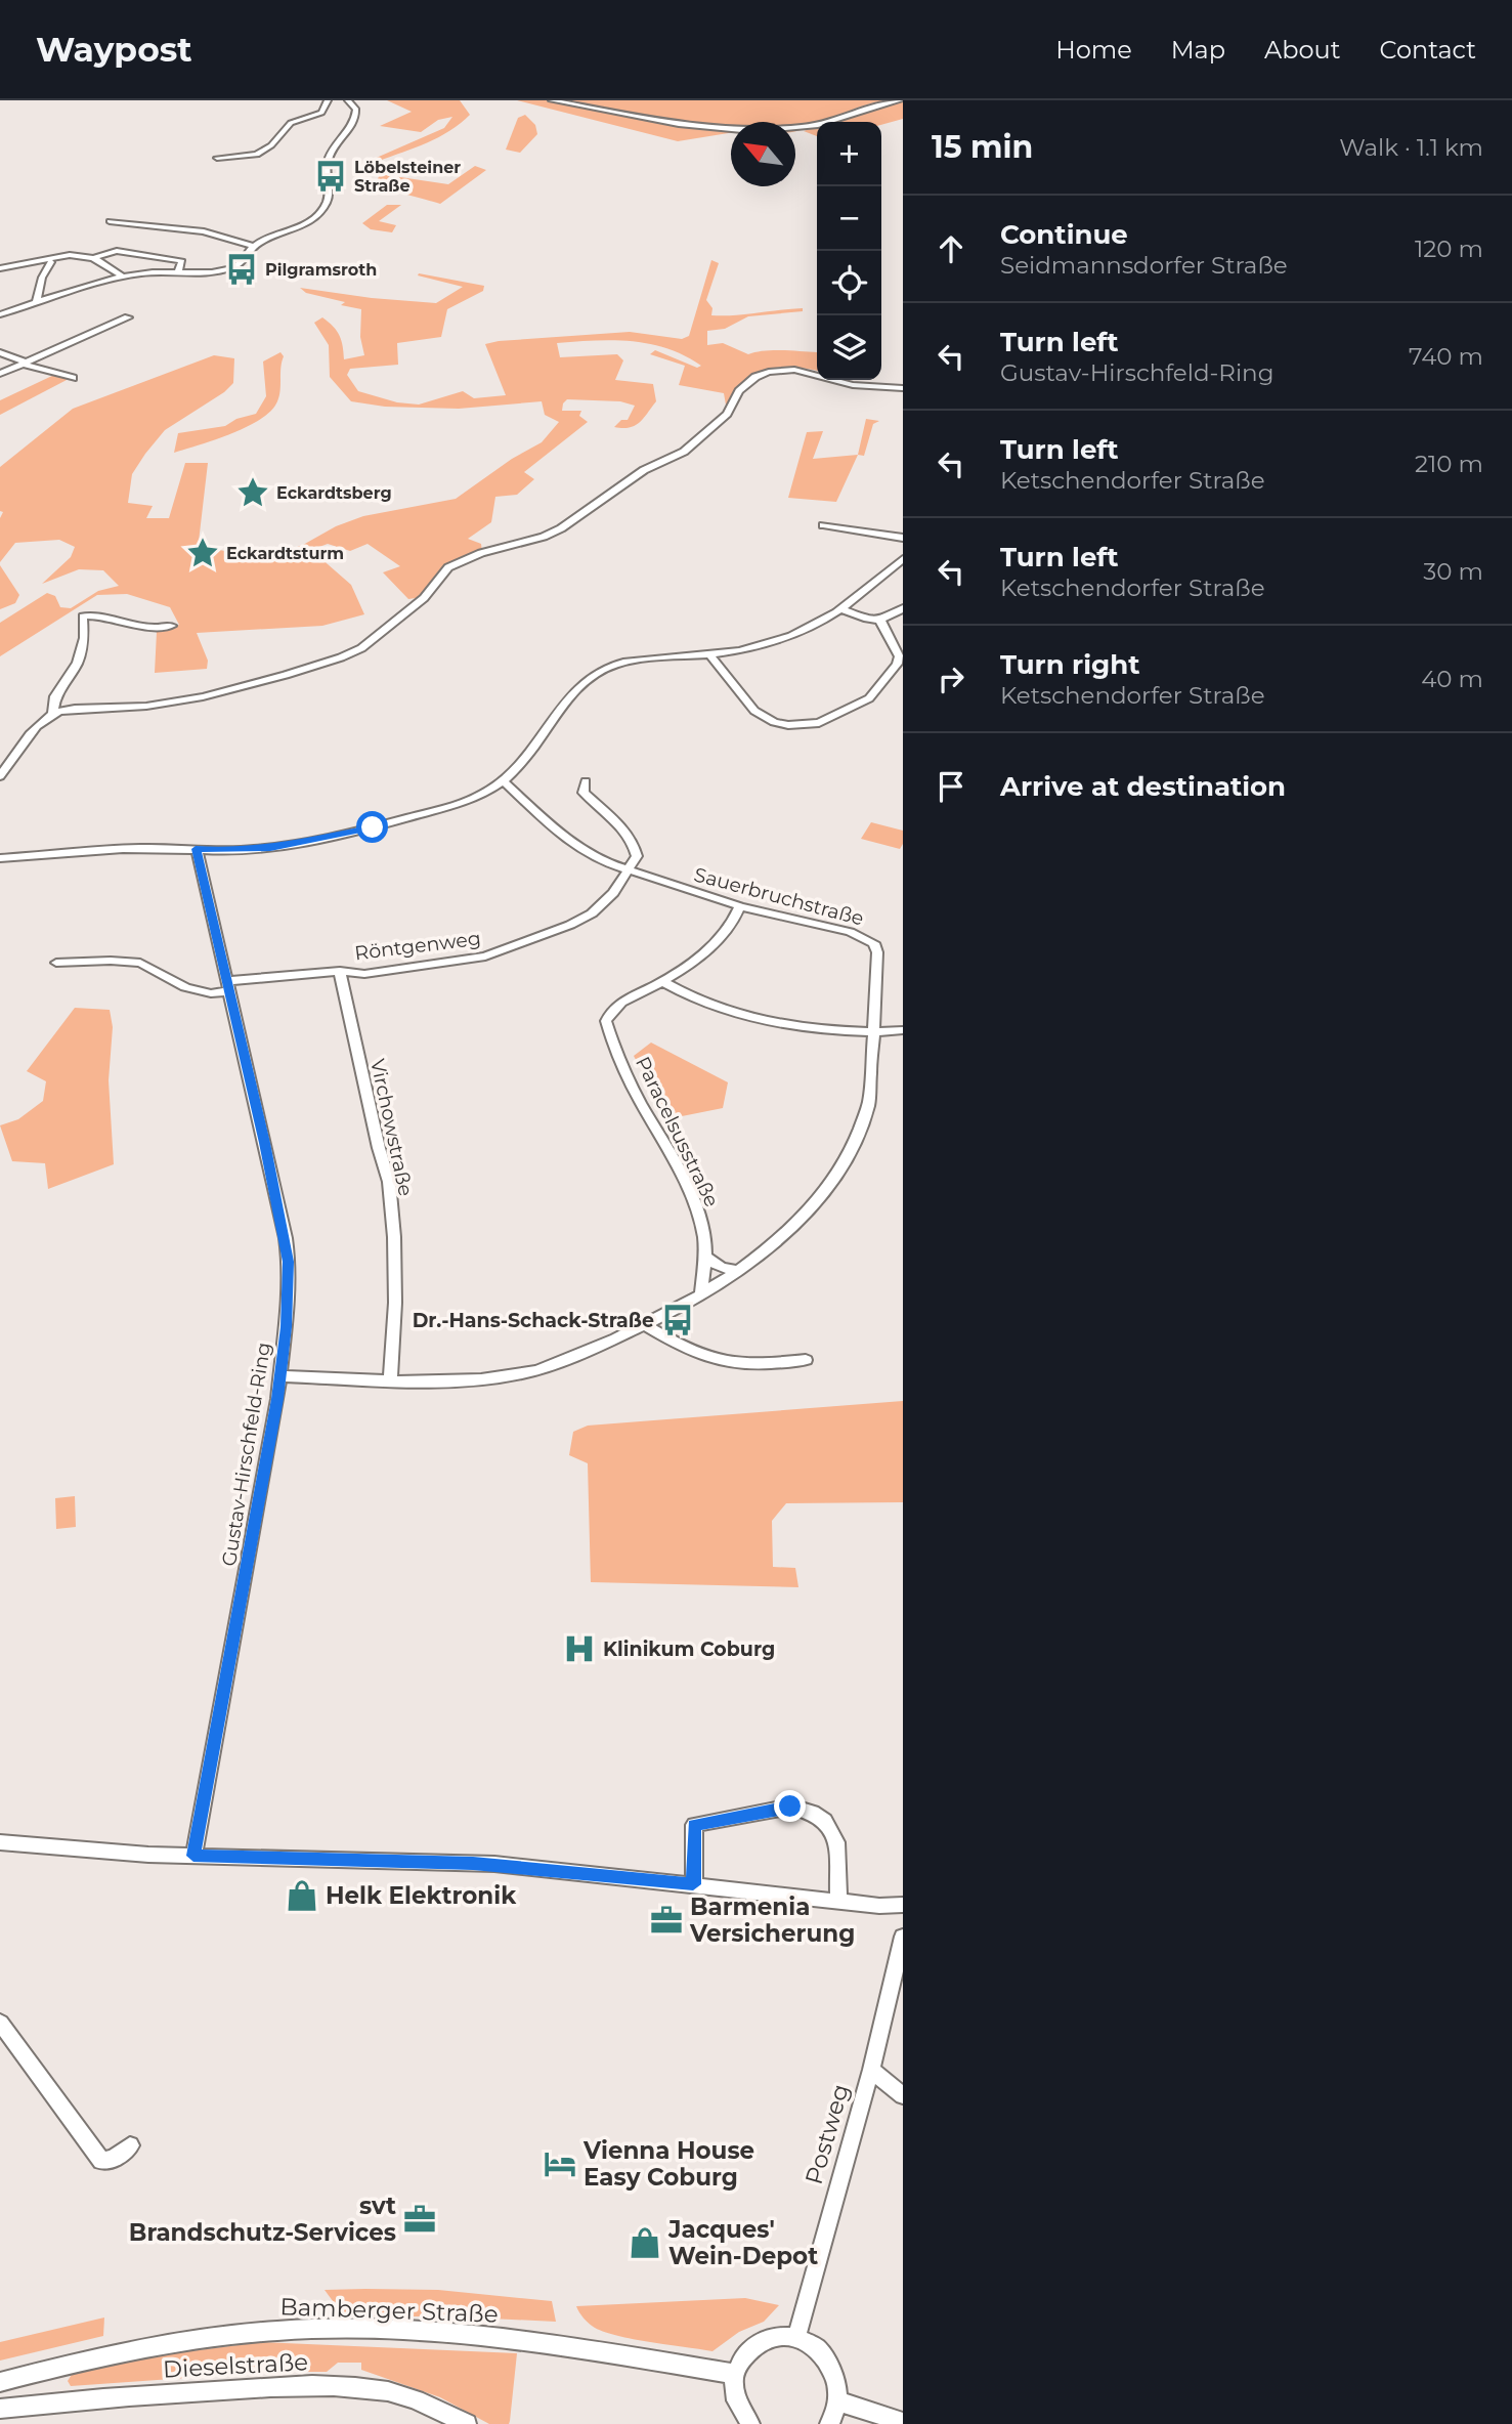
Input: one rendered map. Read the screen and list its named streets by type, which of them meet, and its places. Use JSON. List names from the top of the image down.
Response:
{
  "streets": {
    "street": [
      "Sauerbruchstraße",
      "Röntgenweg",
      "Virchowstraße",
      "Paracelsusstraße",
      "Gustav-Hirschfeld-Ring",
      "Postweg",
      "Bamberger Straße",
      "Dieselstraße"
    ]
  },
  "crossings": [
    ["Sauerbruchstraße", "Röntgenweg"],
    ["Röntgenweg", "Virchowstraße"],
    ["Röntgenweg", "Gustav-Hirschfeld-Ring"]
  ],
  "places": {
    "bus stop": ["Löbelsteiner Straße", "Pilgramsroth", "Dr.-Hans-Schack-Straße"],
    "place": ["Eckardtsberg", "Eckardtsturm"],
    "hospital": ["Klinikum Coburg"],
    "shop": ["Helk Elektronik", "Jacques' Wein-Depot"],
    "office": ["Barmenia Versicherung", "svt Brandschutz-Services"],
    "hotel": ["Vienna House Easy Coburg"]
  },
  "north": "top left",
  "page": {
    "header": "Waypost",
    "nav": [
      "Home",
      "Map",
      "About",
      "Contact"
    ],
    "heading": ["15 min", "Walk · 1.1 km"],
    "map_buttons": ["+", "−"],
    "list": [
      ["Continue", "Seidmannsdorfer Straße", "120 m"],
      ["Turn left", "Gustav-Hirschfeld-Ring", "740 m"],
      ["Turn left", "Ketschendorfer Straße", "210 m"],
      ["Turn left", "Ketschendorfer Straße", "30 m"],
      ["Turn right", "Ketschendorfer Straße", "40 m"],
      "Arrive at destination"
    ]
  }
}
